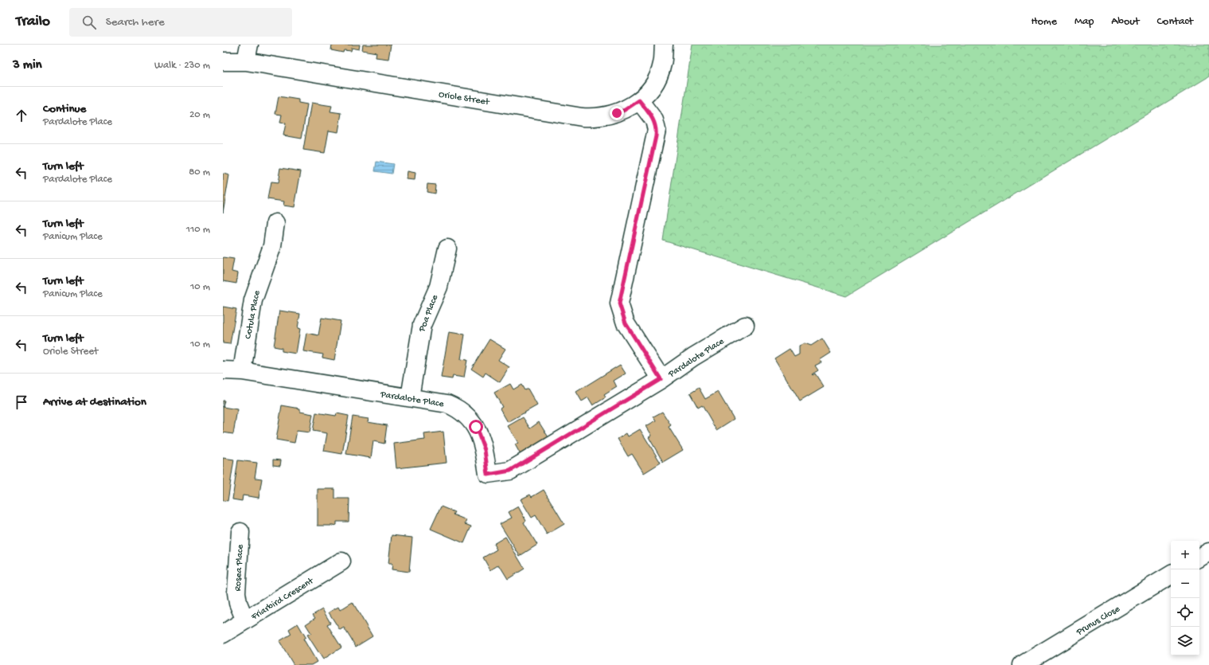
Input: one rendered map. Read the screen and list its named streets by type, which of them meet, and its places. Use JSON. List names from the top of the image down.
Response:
{
  "streets": {
    "street": [
      "Oriole Street",
      "Poa Place",
      "Cotula Place",
      "Pardalote Place",
      "Rosea Place",
      "Friarbird Crescent",
      "Prunus Close"
    ]
  },
  "crossings": [
    ["Poa Place", "Pardalote Place"],
    ["Cotula Place", "Pardalote Place"],
    ["Rosea Place", "Friarbird Crescent"]
  ],
  "page": {
    "header": "Trailo",
    "search": "Search here",
    "nav": [
      "Home",
      "Map",
      "About",
      "Contact"
    ],
    "heading": ["3 min", "Walk · 230 m"],
    "list": [
      ["Continue", "Pardalote Place", "20 m"],
      ["Turn left", "Pardalote Place", "80 m"],
      ["Turn left", "Panicum Place", "110 m"],
      ["Turn left", "Panicum Place", "10 m"],
      ["Turn left", "Oriole Street", "10 m"],
      "Arrive at destination"
    ],
    "map_buttons": ["+", "−"]
  }
}
